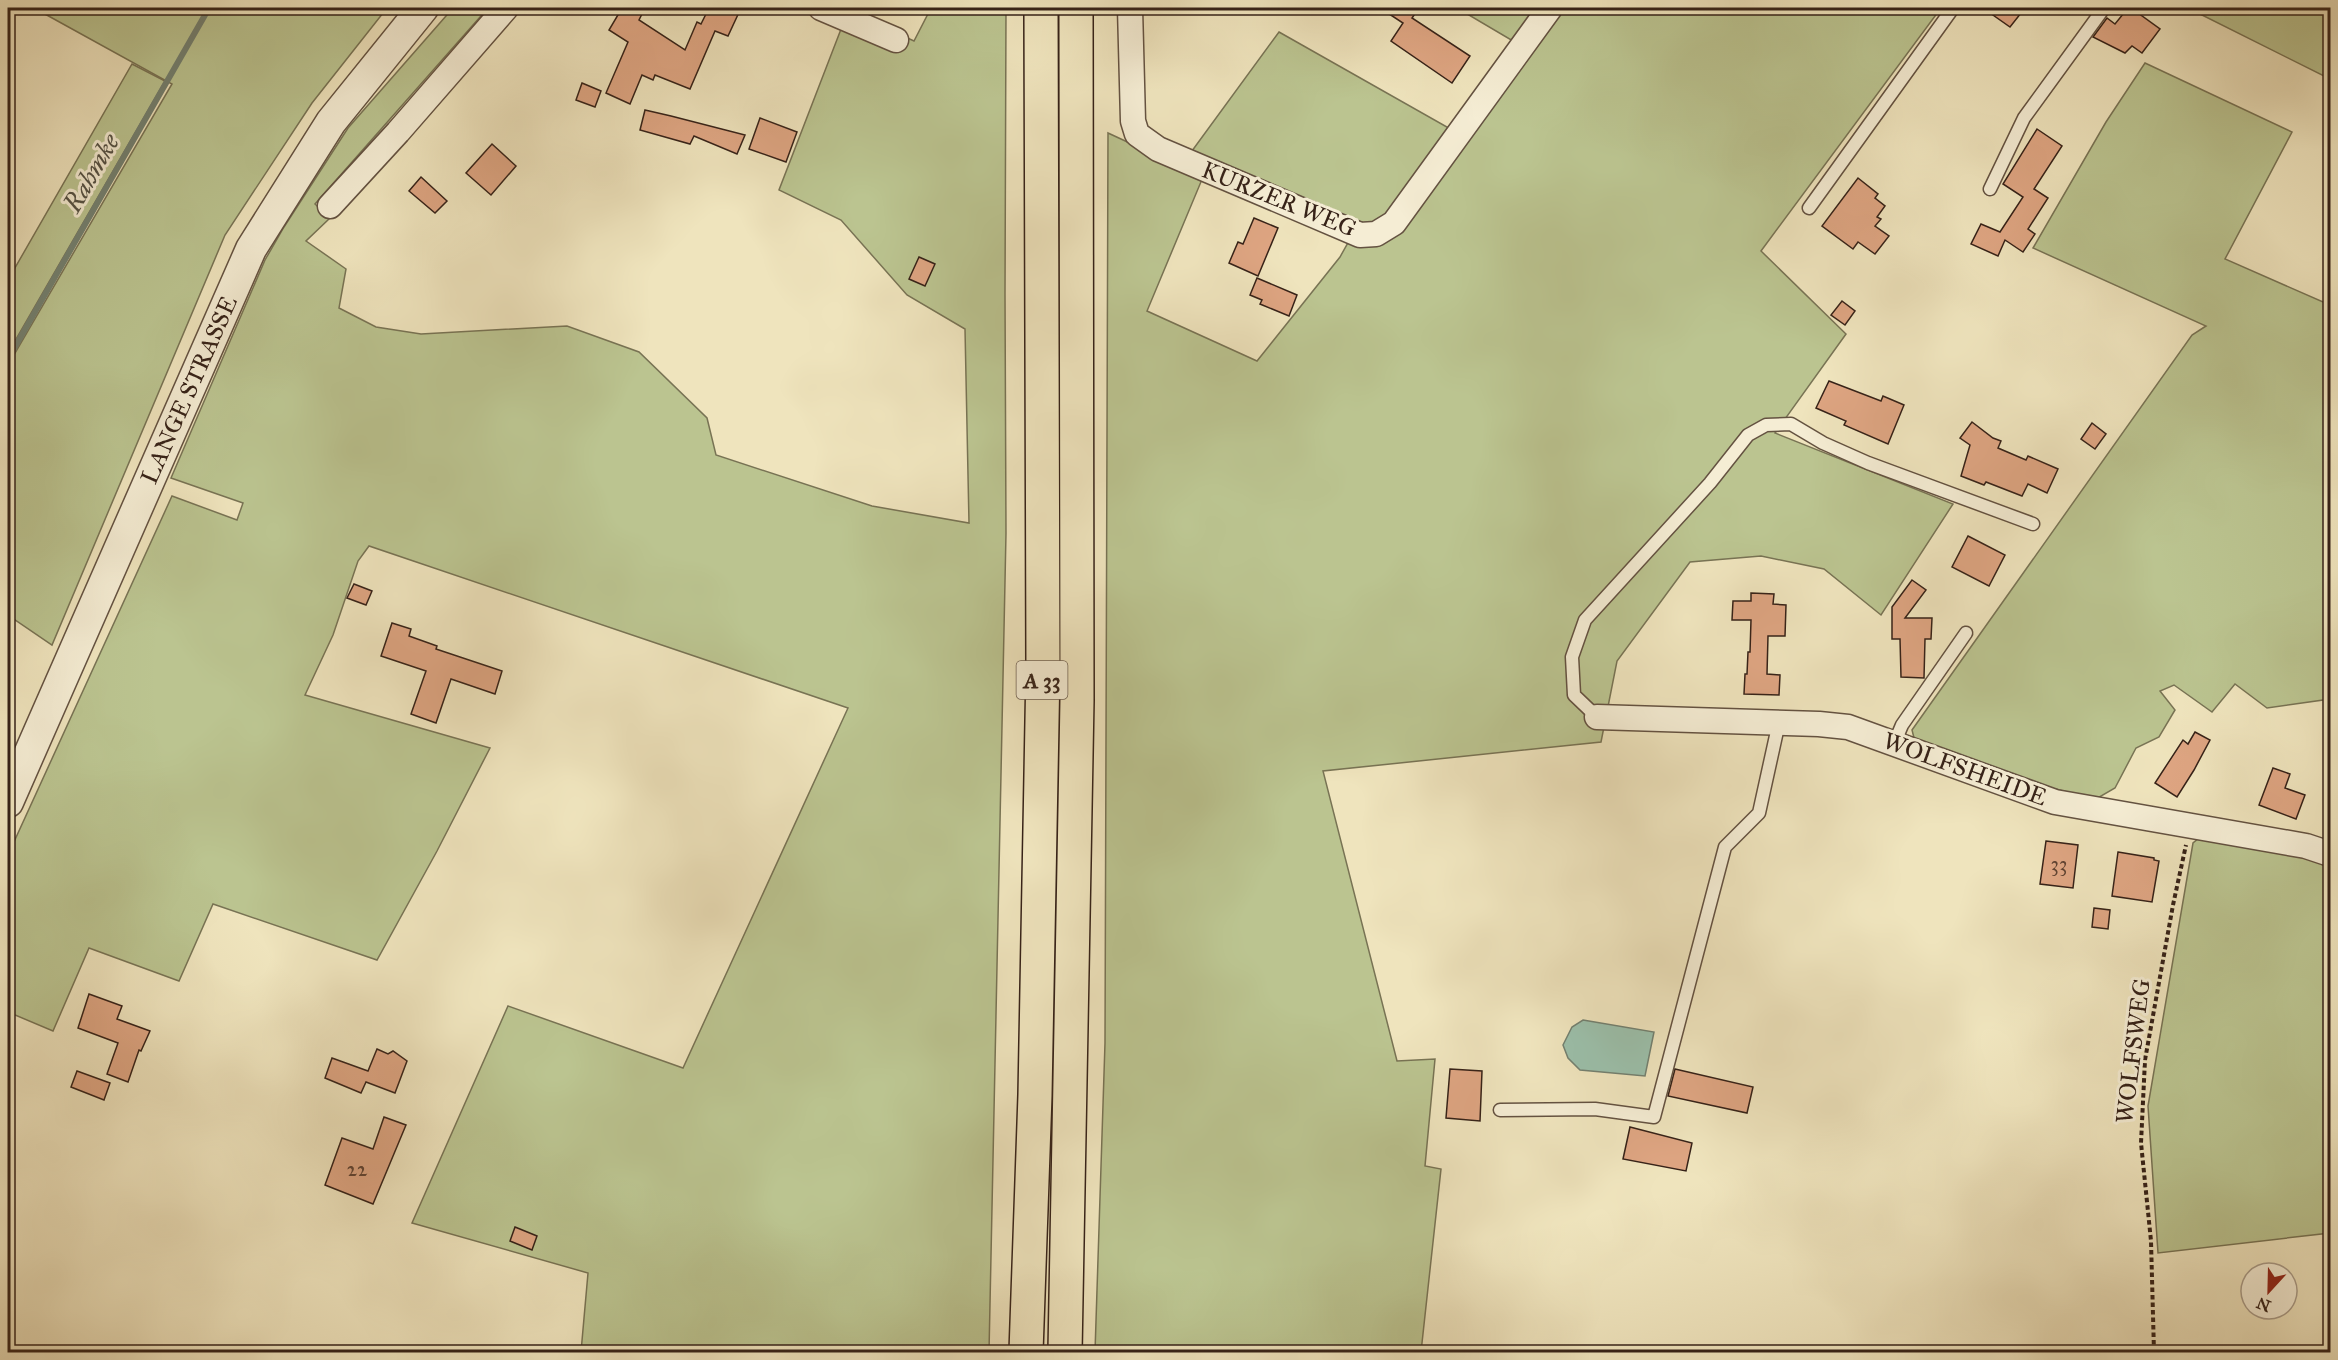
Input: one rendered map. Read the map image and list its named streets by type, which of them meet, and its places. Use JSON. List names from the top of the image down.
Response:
{
  "streets": {
    "highway": ["A 33"],
    "street": ["KURZER WEG", "LANGE STRASSE", "WOLFSHEIDE"],
    "path": ["WOLFSWEG"]
  },
  "crossings": [
    ["WOLFSHEIDE", "WOLFSWEG"]
  ],
  "water": ["Rahmke"],
  "house_numbers": ["33", "22"],
  "north": "bottom"
}
